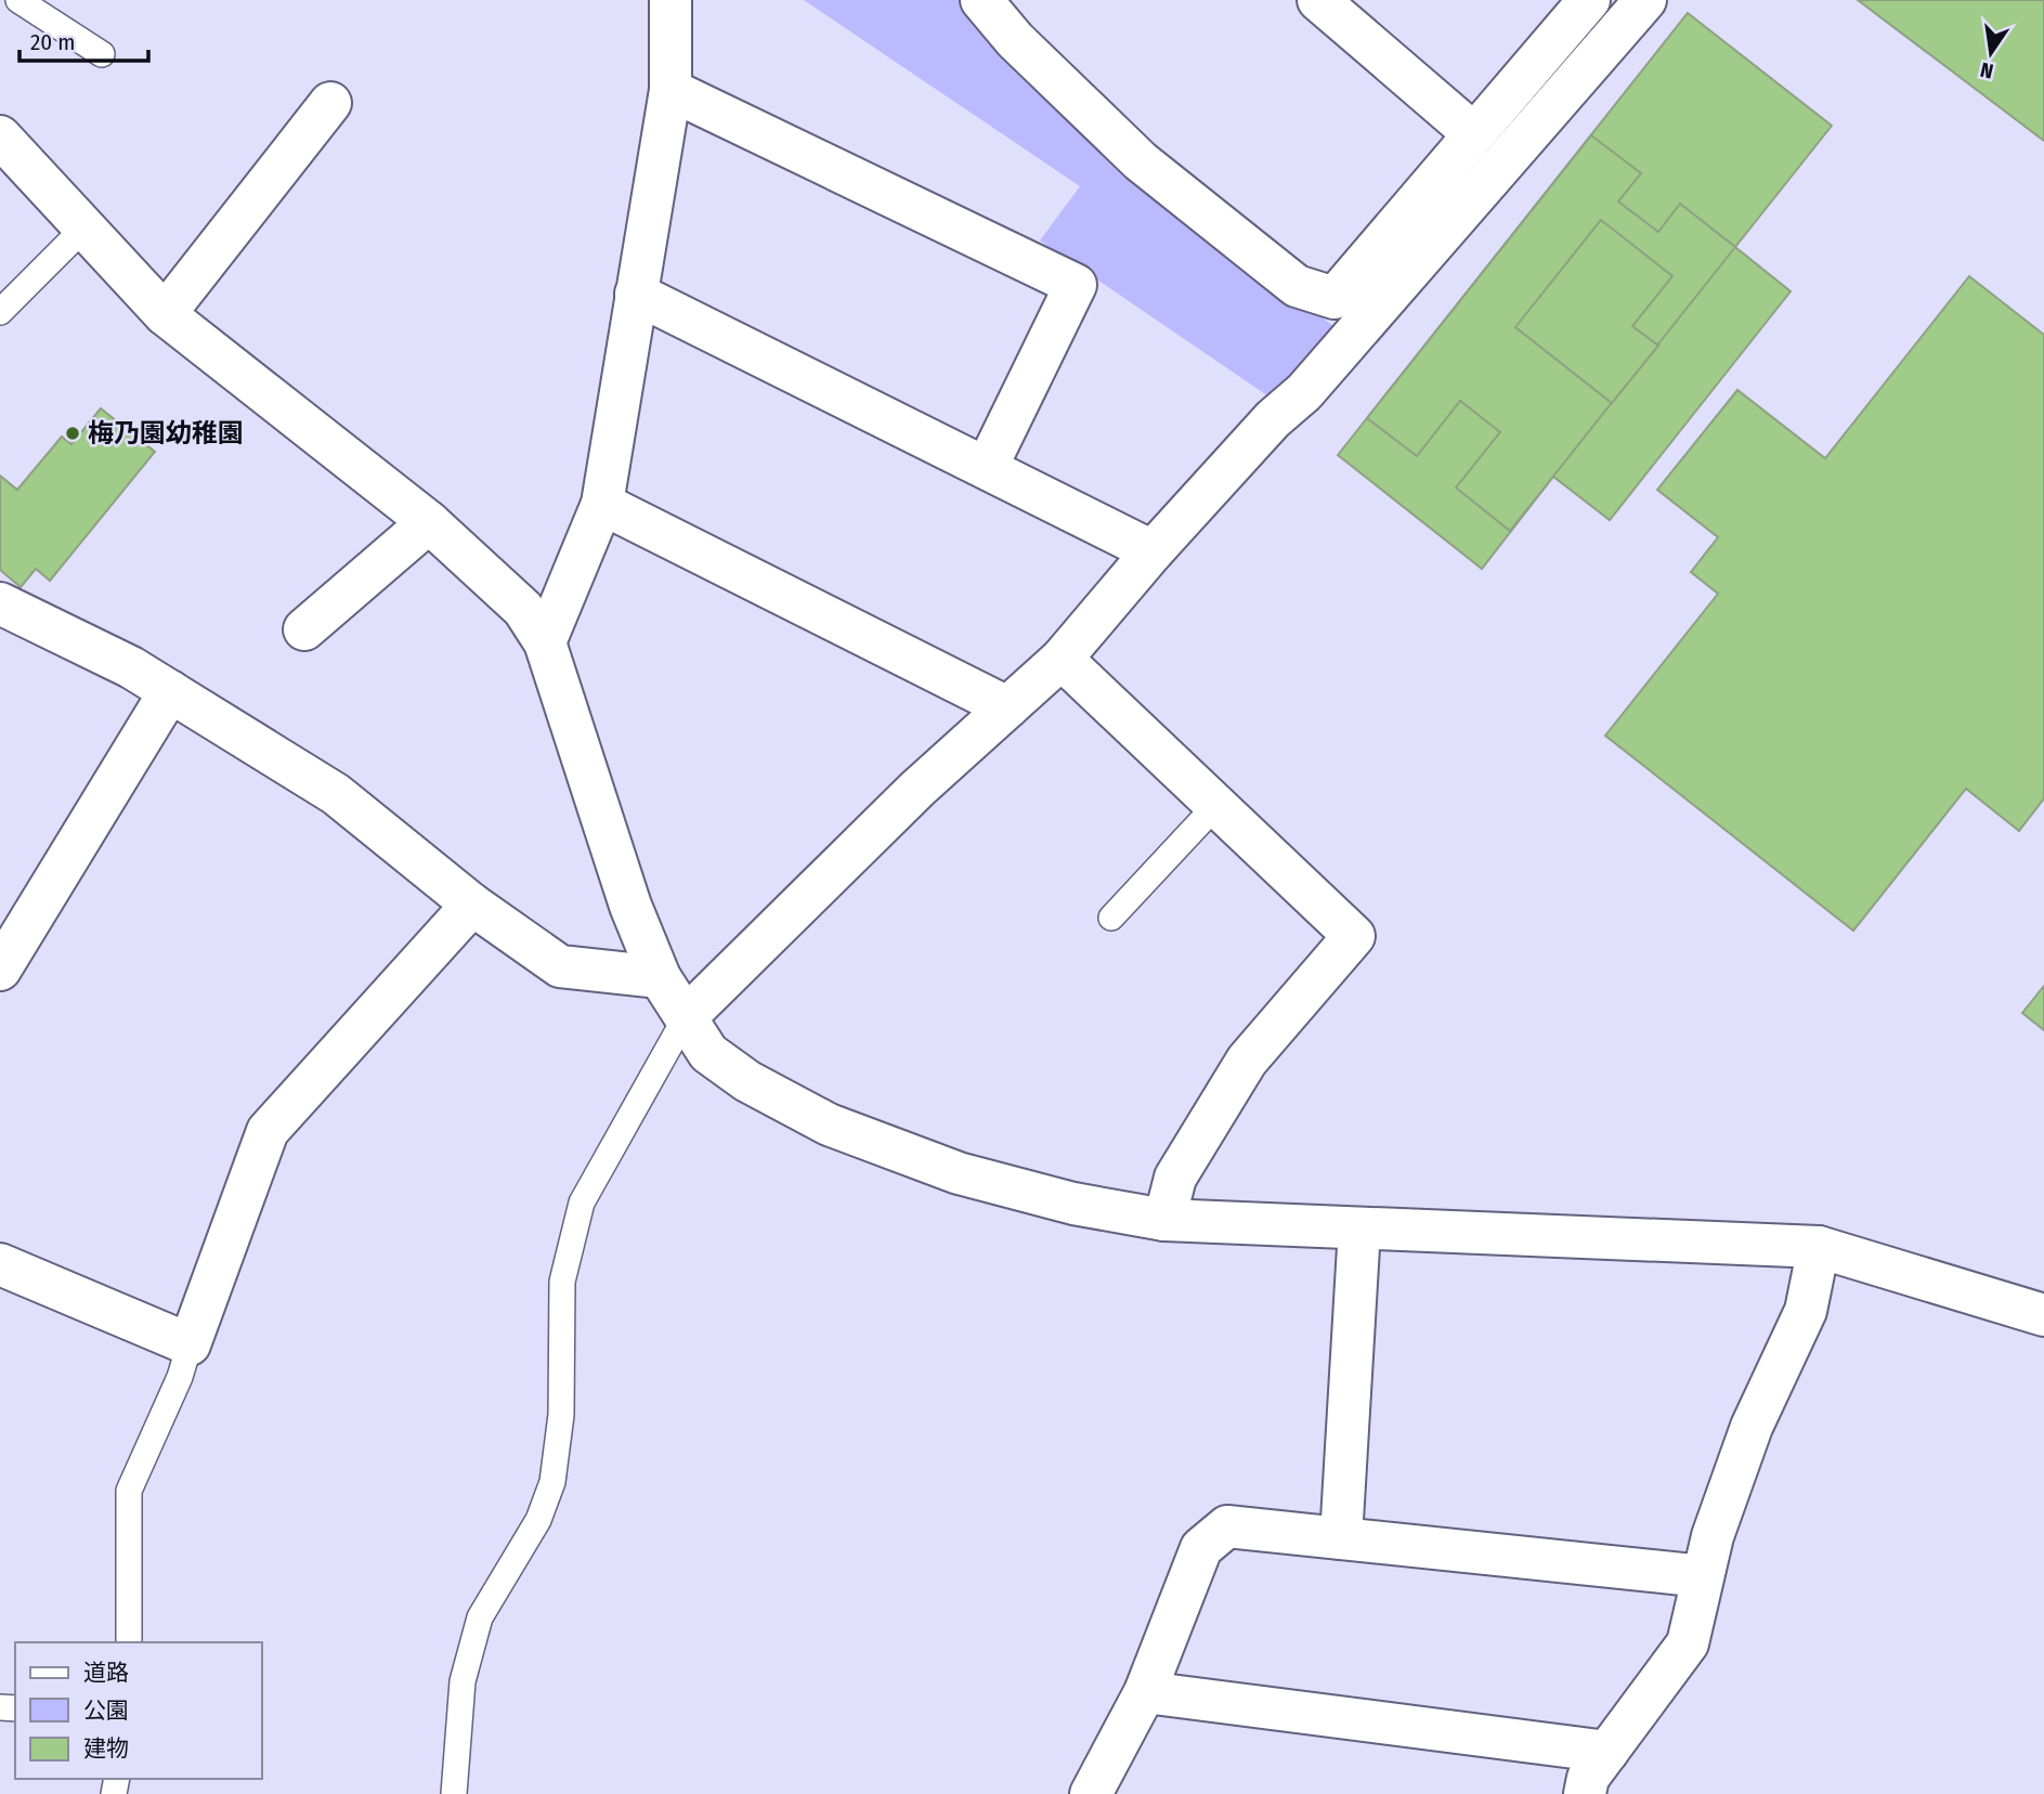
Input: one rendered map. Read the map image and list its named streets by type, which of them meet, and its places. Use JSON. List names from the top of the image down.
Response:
{
  "places": ["梅乃園幼稚園"],
  "legend": ["道路", "公園", "建物"],
  "scale_bar": "20 m",
  "north": "bottom"
}
